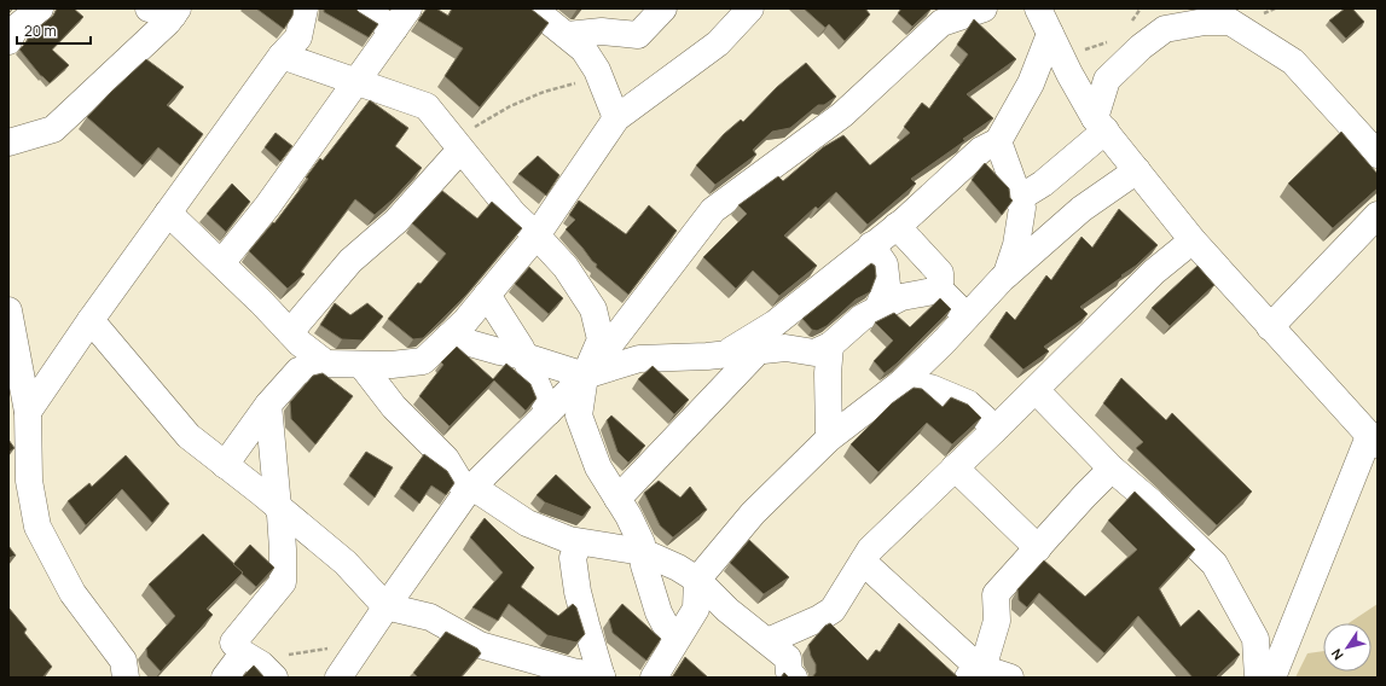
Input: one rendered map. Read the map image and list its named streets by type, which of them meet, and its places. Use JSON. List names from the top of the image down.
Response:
{
  "scale_bar": "20 m",
  "north": "bottom left"
}
